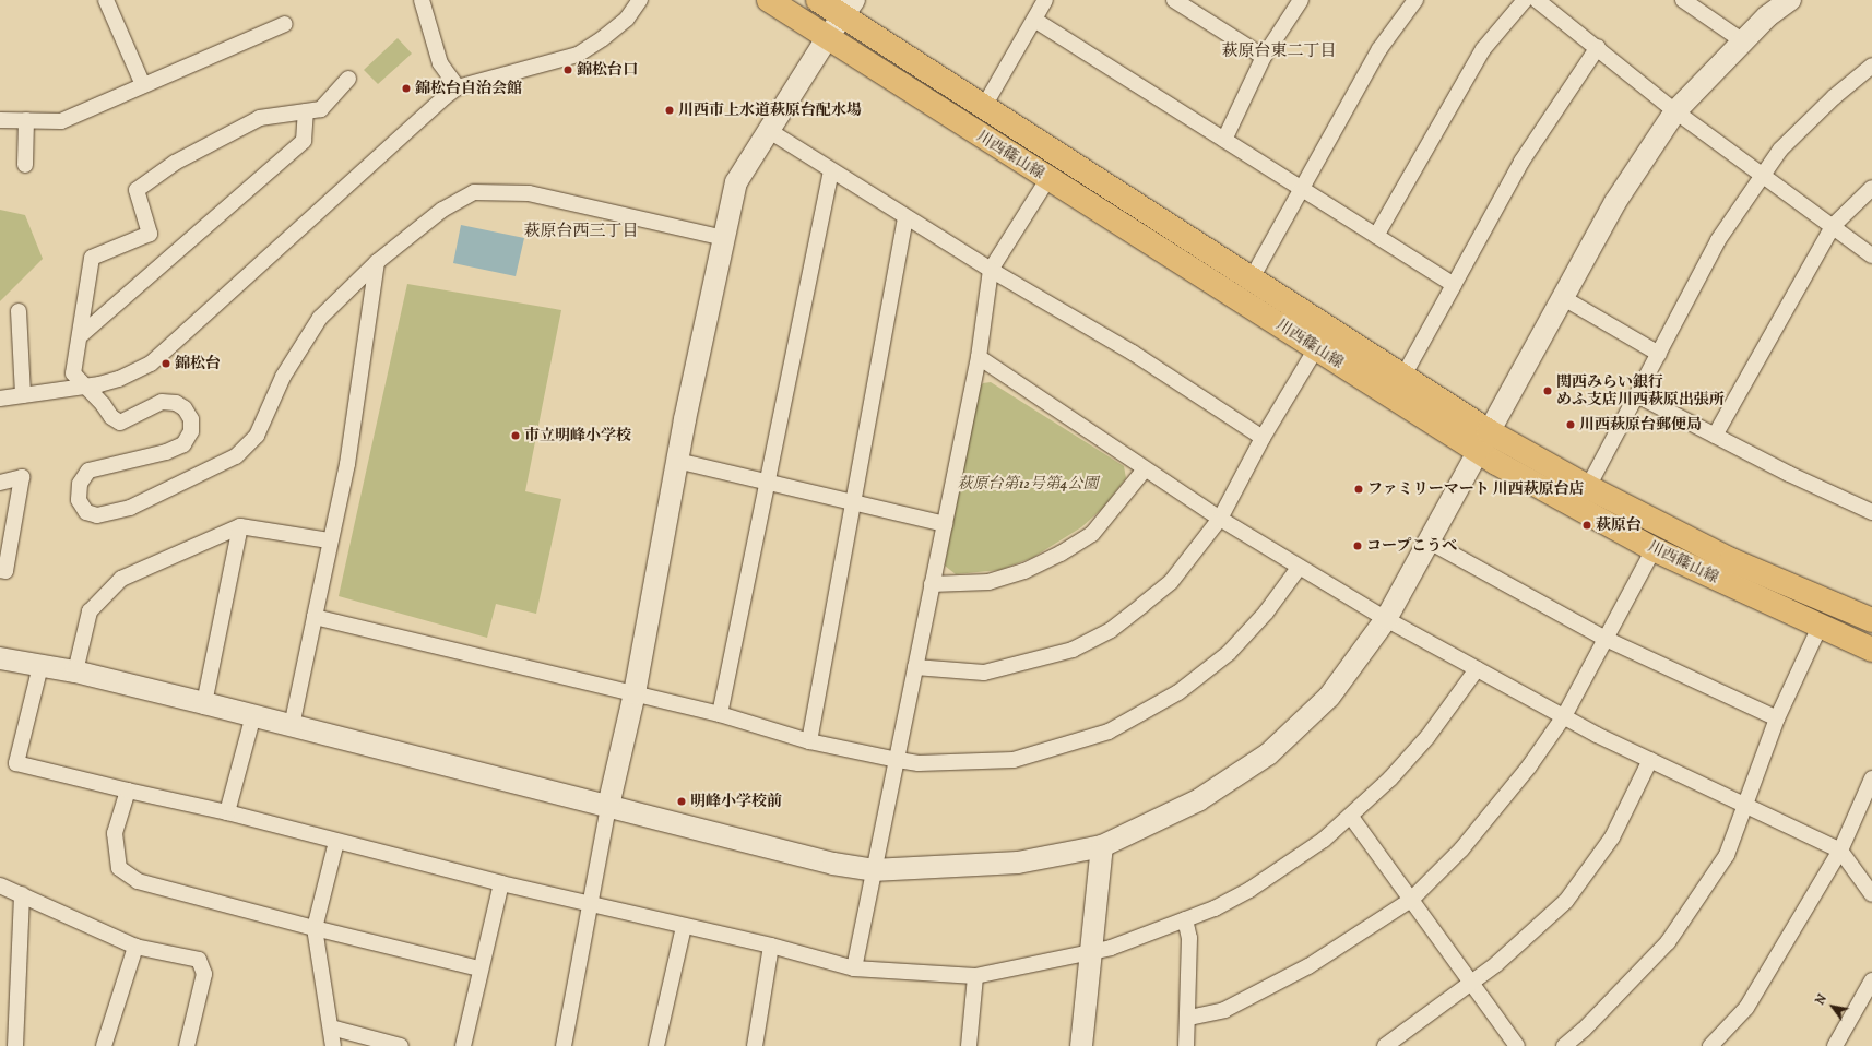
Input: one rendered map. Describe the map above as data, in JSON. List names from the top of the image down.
{
  "streets": {
    "main road": ["川西篠山線"]
  },
  "districts": ["萩原台東二丁目", "萩原台西三丁目"],
  "parks": ["萩原台第12号第4公園"],
  "places": [
    "錦松台口",
    "錦松台自治会館",
    "川西市上水道萩原台配水場",
    "錦松台",
    "関西みらい銀行 めふ支店川西萩原出張所",
    "川西萩原台郵便局",
    "市立明峰小学校",
    "ファミリーマート 川西萩原台店",
    "萩原台",
    "コープこうべ",
    "明峰小学校前"
  ],
  "north": "top left"
}
